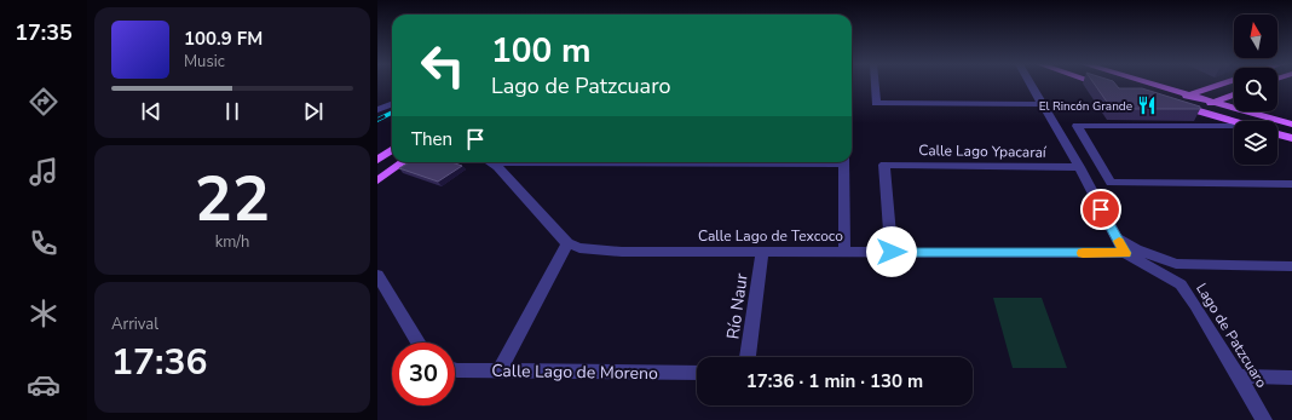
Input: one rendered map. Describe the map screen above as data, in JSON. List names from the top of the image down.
{
  "streets": {
    "street": [
      "Calle Lago Ypacaraí",
      "Calle Lago de Texcoco",
      "Río Naur",
      "Lago de Patzcuaro",
      "Calle Lago de Moreno"
    ]
  },
  "crossings": [
    ["Calle Lago Ypacaraí", "Calle Lago de Texcoco"],
    ["Calle Lago de Texcoco", "Río Naur"],
    ["Calle Lago de Texcoco", "Lago de Patzcuaro"]
  ],
  "places": {
    "restaurant": ["El Rincón Grande"]
  },
  "north": "top",
  "page": {
    "tabs": "17:35",
    "turn": ["100 m", "Lago de Patzcuaro"],
    "song": ["100.9 FM", "Music"],
    "then": "Then",
    "tile": [
      ["22", "km/h"],
      ["Arrival", "17:36"]
    ],
    "limit": "30",
    "trip": "17:36 · 1 min · 130 m"
  }
}
